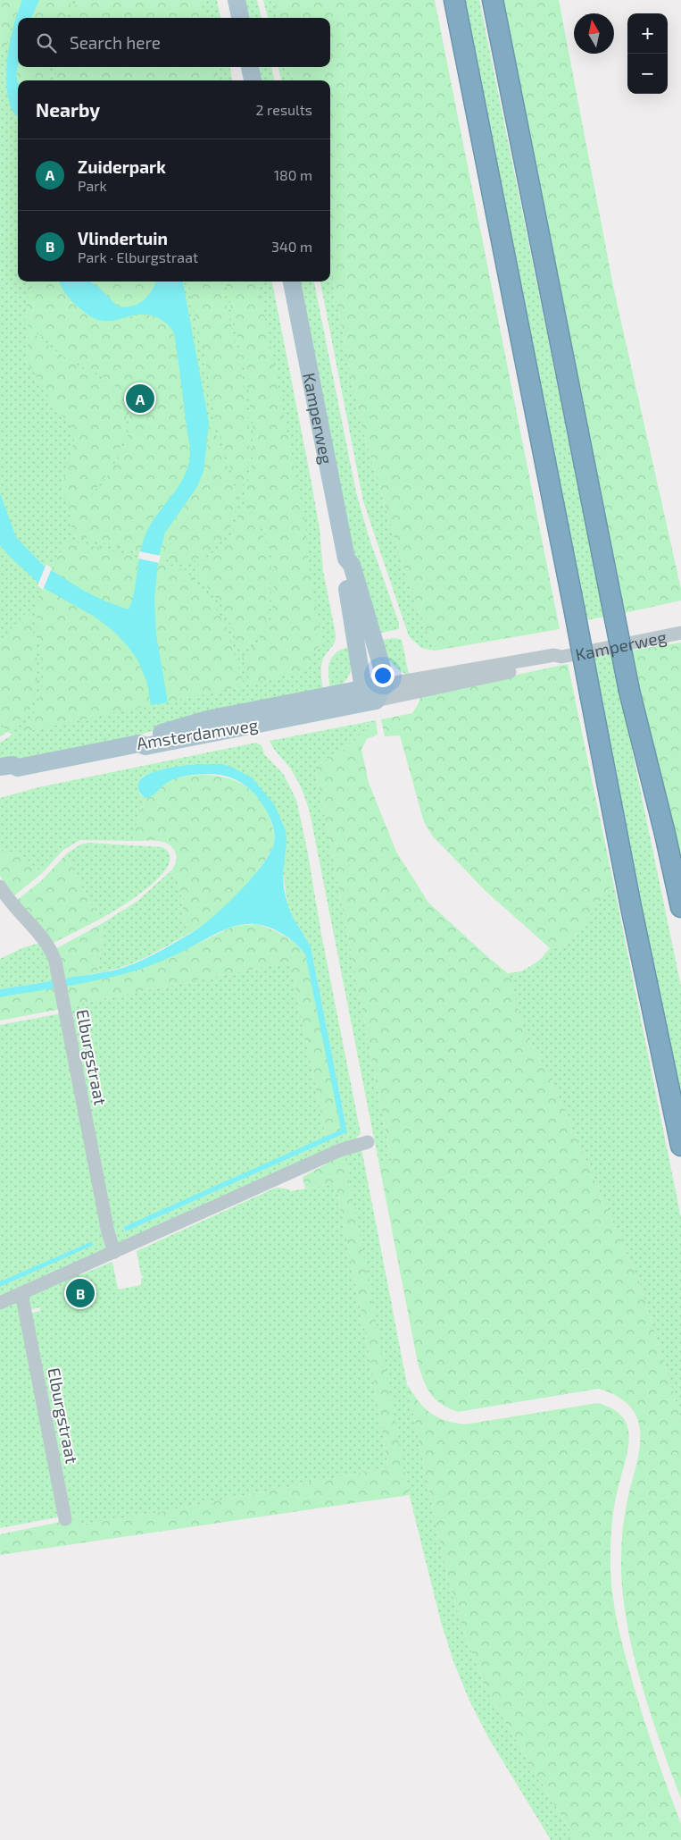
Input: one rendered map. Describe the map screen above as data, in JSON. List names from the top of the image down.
{
  "streets": {
    "main road": ["Kamperweg", "Amsterdamweg"],
    "street": ["Elburgstraat"]
  },
  "crossings": [
    ["Kamperweg", "Amsterdamweg"]
  ],
  "north": "top",
  "page": {
    "map_buttons": ["+", "−"],
    "search": "Search here",
    "heading": ["Nearby", "2 results"],
    "list": [
      {
        "mark": "A",
        "name": "Zuiderpark",
        "note": "Park",
        "value": "180 m"
      },
      {
        "mark": "B",
        "name": "Vlindertuin",
        "note": "Park · Elburgstraat",
        "value": "340 m"
      }
    ],
    "pins": ["A", "B"]
  }
}
